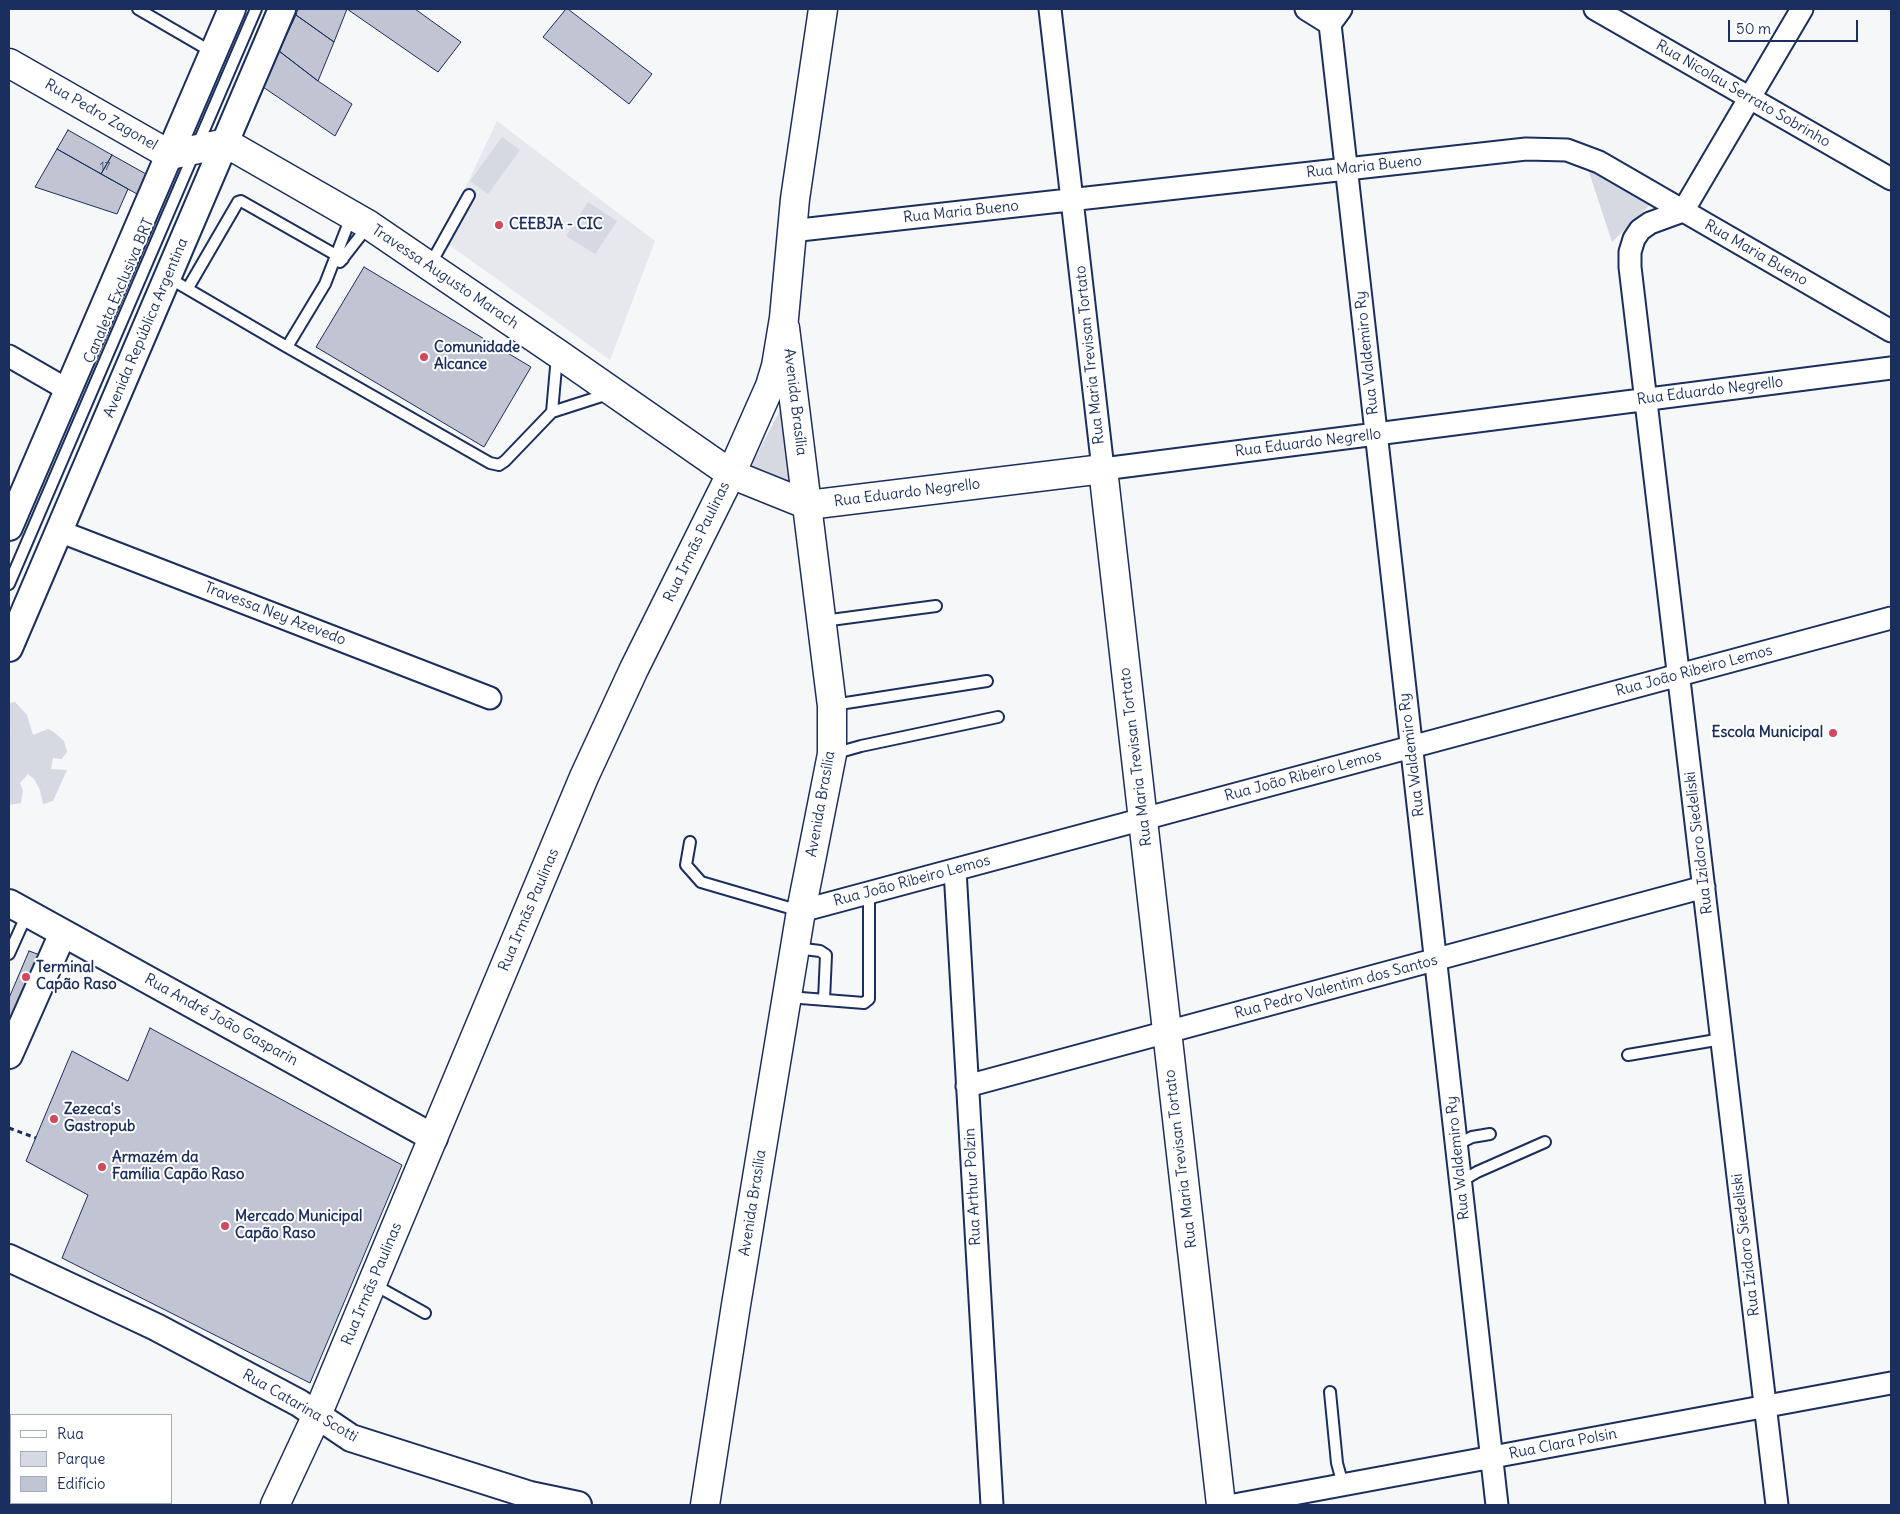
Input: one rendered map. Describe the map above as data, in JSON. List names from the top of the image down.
{
  "streets": {
    "main road": [
      "Rua Pedro Zagonel",
      "Travessa Augusto Marach",
      "Rua Maria Trevisan Tortato",
      "Rua Eduardo Negrello",
      "Avenida Brasília",
      "Rua Irmãs Paulinas"
    ],
    "street": [
      "Rua Nicolau Serrato Sobrinho",
      "Rua Maria Bueno",
      "Avenida República Argentina",
      "Rua Waldemiro Ry",
      "Travessa Ney Azevedo",
      "Rua João Ribeiro Lemos",
      "Rua Izidoro Siedeliski",
      "Rua Pedro Valentim dos Santos",
      "Rua André João Gasparin",
      "Rua Arthur Polzin",
      "Rua Catarina Scotti",
      "Rua Clara Polsin"
    ],
    "lane": ["Canaleta Exclusiva BRT"]
  },
  "crossings": [
    ["Rua Pedro Zagonel", "Canaleta Exclusiva BRT"],
    ["Rua Maria Bueno", "Rua Waldemiro Ry"],
    ["Rua Maria Bueno", "Rua Maria Trevisan Tortato"],
    ["Rua Maria Bueno", "Avenida Brasília"],
    ["Rua Maria Bueno", "Rua Izidoro Siedeliski"],
    ["Travessa Augusto Marach", "Avenida República Argentina"],
    ["Travessa Augusto Marach", "Rua Eduardo Negrello"],
    ["Travessa Augusto Marach", "Rua Irmãs Paulinas"],
    ["Avenida República Argentina", "Travessa Ney Azevedo"],
    ["Rua Waldemiro Ry", "Rua Eduardo Negrello"],
    ["Rua Waldemiro Ry", "Rua João Ribeiro Lemos"],
    ["Rua Waldemiro Ry", "Rua Pedro Valentim dos Santos"],
    ["Rua Waldemiro Ry", "Rua Clara Polsin"],
    ["Rua Maria Trevisan Tortato", "Rua Eduardo Negrello"],
    ["Rua Maria Trevisan Tortato", "Rua João Ribeiro Lemos"],
    ["Rua Maria Trevisan Tortato", "Rua Pedro Valentim dos Santos"],
    ["Rua Eduardo Negrello", "Avenida Brasília"],
    ["Rua Eduardo Negrello", "Rua Irmãs Paulinas"],
    ["Rua Eduardo Negrello", "Rua Izidoro Siedeliski"],
    ["Avenida Brasília", "Rua Irmãs Paulinas"],
    ["Avenida Brasília", "Rua João Ribeiro Lemos"],
    ["Rua Irmãs Paulinas", "Rua André João Gasparin"],
    ["Rua Irmãs Paulinas", "Rua Catarina Scotti"],
    ["Rua João Ribeiro Lemos", "Rua Izidoro Siedeliski"],
    ["Rua João Ribeiro Lemos", "Rua Arthur Polzin"],
    ["Rua Izidoro Siedeliski", "Rua Pedro Valentim dos Santos"],
    ["Rua Izidoro Siedeliski", "Rua Clara Polsin"],
    ["Rua Pedro Valentim dos Santos", "Rua Arthur Polzin"]
  ],
  "places": [
    "CEEBJA - CIC",
    "Comunidade Alcance",
    "Escola Municipal",
    "Terminal Capão Raso",
    "Zezeca's Gastropub",
    "Armazém da Família Capão Raso",
    "Mercado Municipal Capão Raso"
  ],
  "house_numbers": ["17"],
  "legend": ["Rua", "Parque", "Edifício"],
  "scale_bar": "50 m"
}
